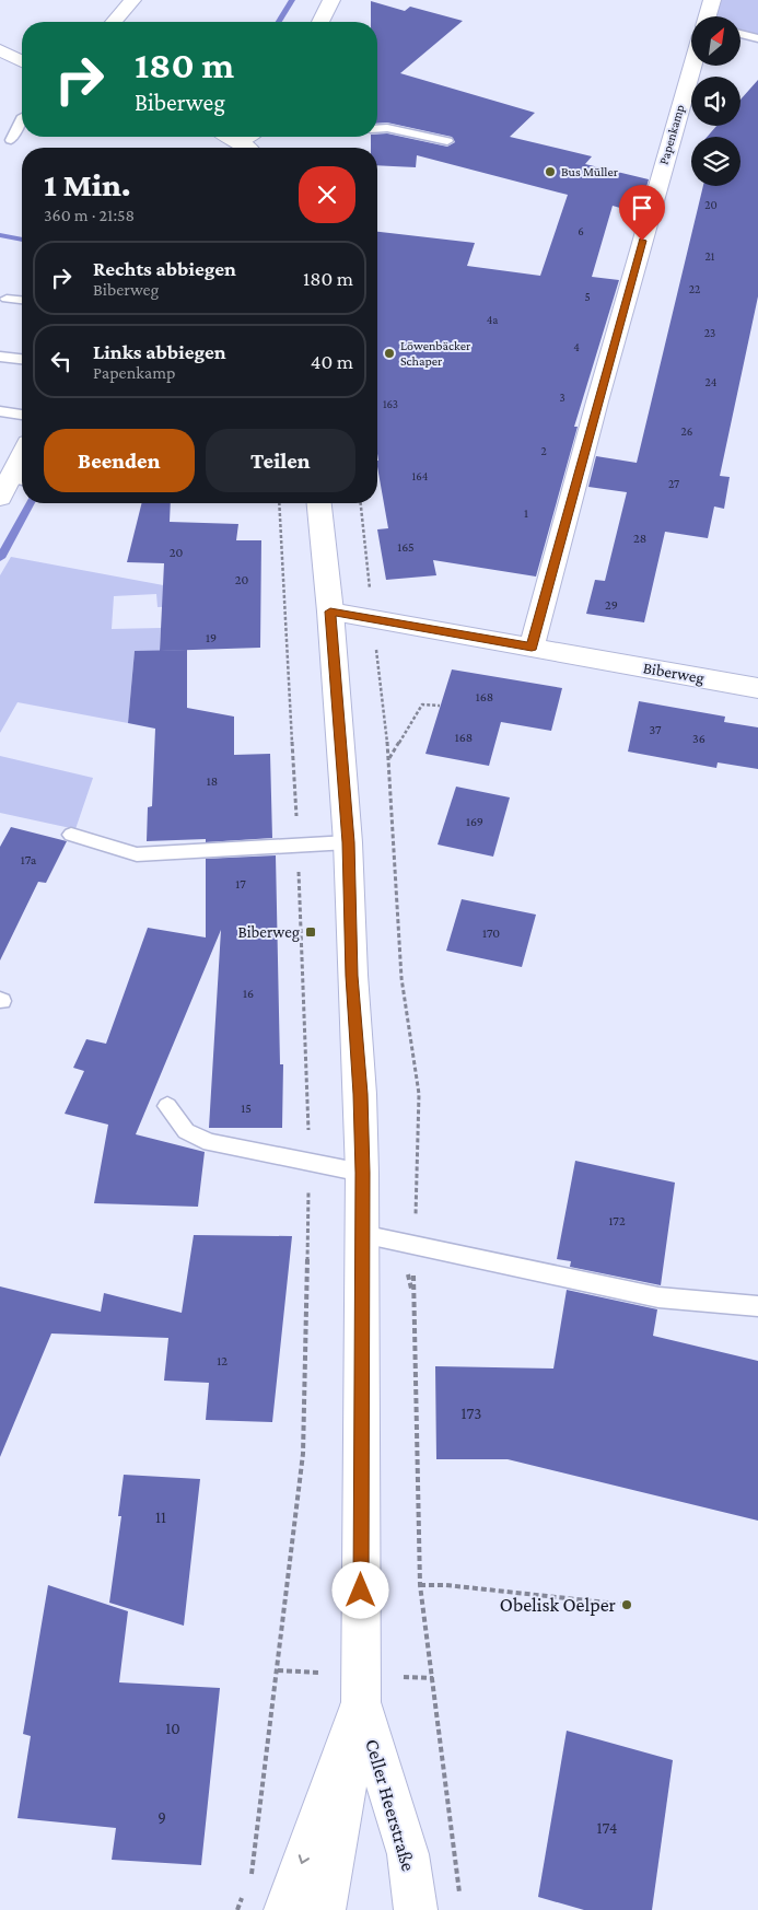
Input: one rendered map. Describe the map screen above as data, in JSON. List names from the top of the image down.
{
  "streets": {
    "main road": ["Papenkamp", "Biberweg", "Celler Heerstraße"]
  },
  "crossings": [
    ["Papenkamp", "Biberweg"],
    ["Biberweg", "Celler Heerstraße"]
  ],
  "places": {
    "other": ["Bus Müller", "Löwenbäcker Schaper", "Obelisk Oelper"],
    "transit": ["Biberweg"]
  },
  "house_numbers": [
    "20",
    "6",
    "21",
    "22",
    "5",
    "4a",
    "23",
    "4",
    "24",
    "3",
    "163",
    "26",
    "2",
    "164",
    "27",
    "1",
    "28",
    "165",
    "20",
    "20",
    "29",
    "19",
    "168",
    "37",
    "168",
    "36",
    "18",
    "169",
    "17a",
    "17",
    "170",
    "16",
    "15",
    "172",
    "12",
    "173",
    "11",
    "10",
    "9",
    "174"
  ],
  "north": "top right",
  "page": {
    "turn": ["180 m", "Biberweg"],
    "heading": ["1 Min.", "360 m · 21:58"],
    "list": [
      {
        "name": "Rechts abbiegen",
        "note": "Biberweg",
        "value": "180 m"
      },
      {
        "name": "Links abbiegen",
        "note": "Papenkamp",
        "value": "40 m"
      }
    ],
    "buttons": ["Beenden", "Teilen"]
  }
}
